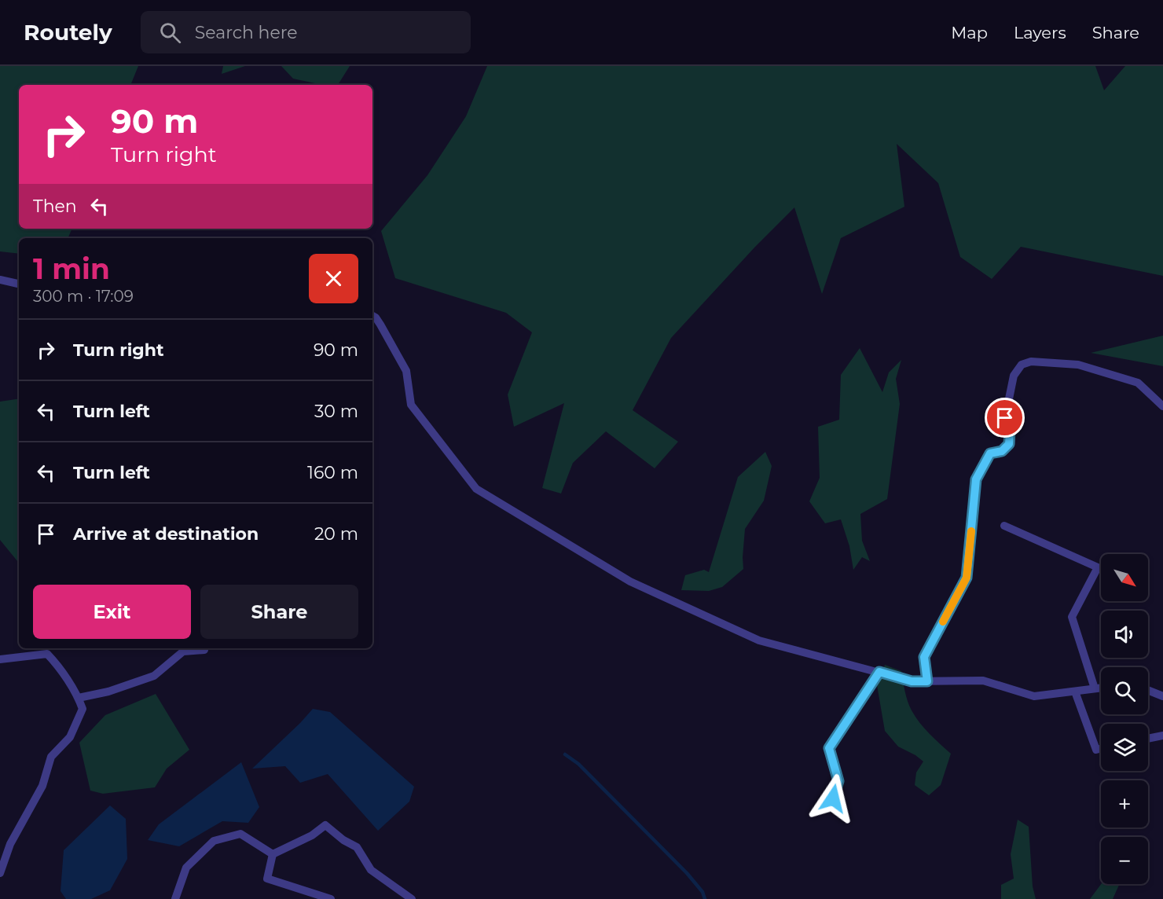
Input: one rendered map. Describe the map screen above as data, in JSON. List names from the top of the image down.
{
  "north": "bottom right",
  "page": {
    "header": "Routely",
    "search": "Search here",
    "nav": ["Map", "Layers", "Share"],
    "turn": ["90 m", "Turn right"],
    "then": "Then",
    "heading": ["1 min", "300 m · 17:09"],
    "list": [
      {
        "name": "Turn right",
        "value": "90 m"
      },
      {
        "name": "Turn left",
        "value": "30 m"
      },
      {
        "name": "Turn left",
        "value": "160 m"
      },
      {
        "name": "Arrive at destination",
        "value": "20 m"
      }
    ],
    "map_buttons": ["+", "−"],
    "buttons": ["Exit", "Share"]
  }
}
